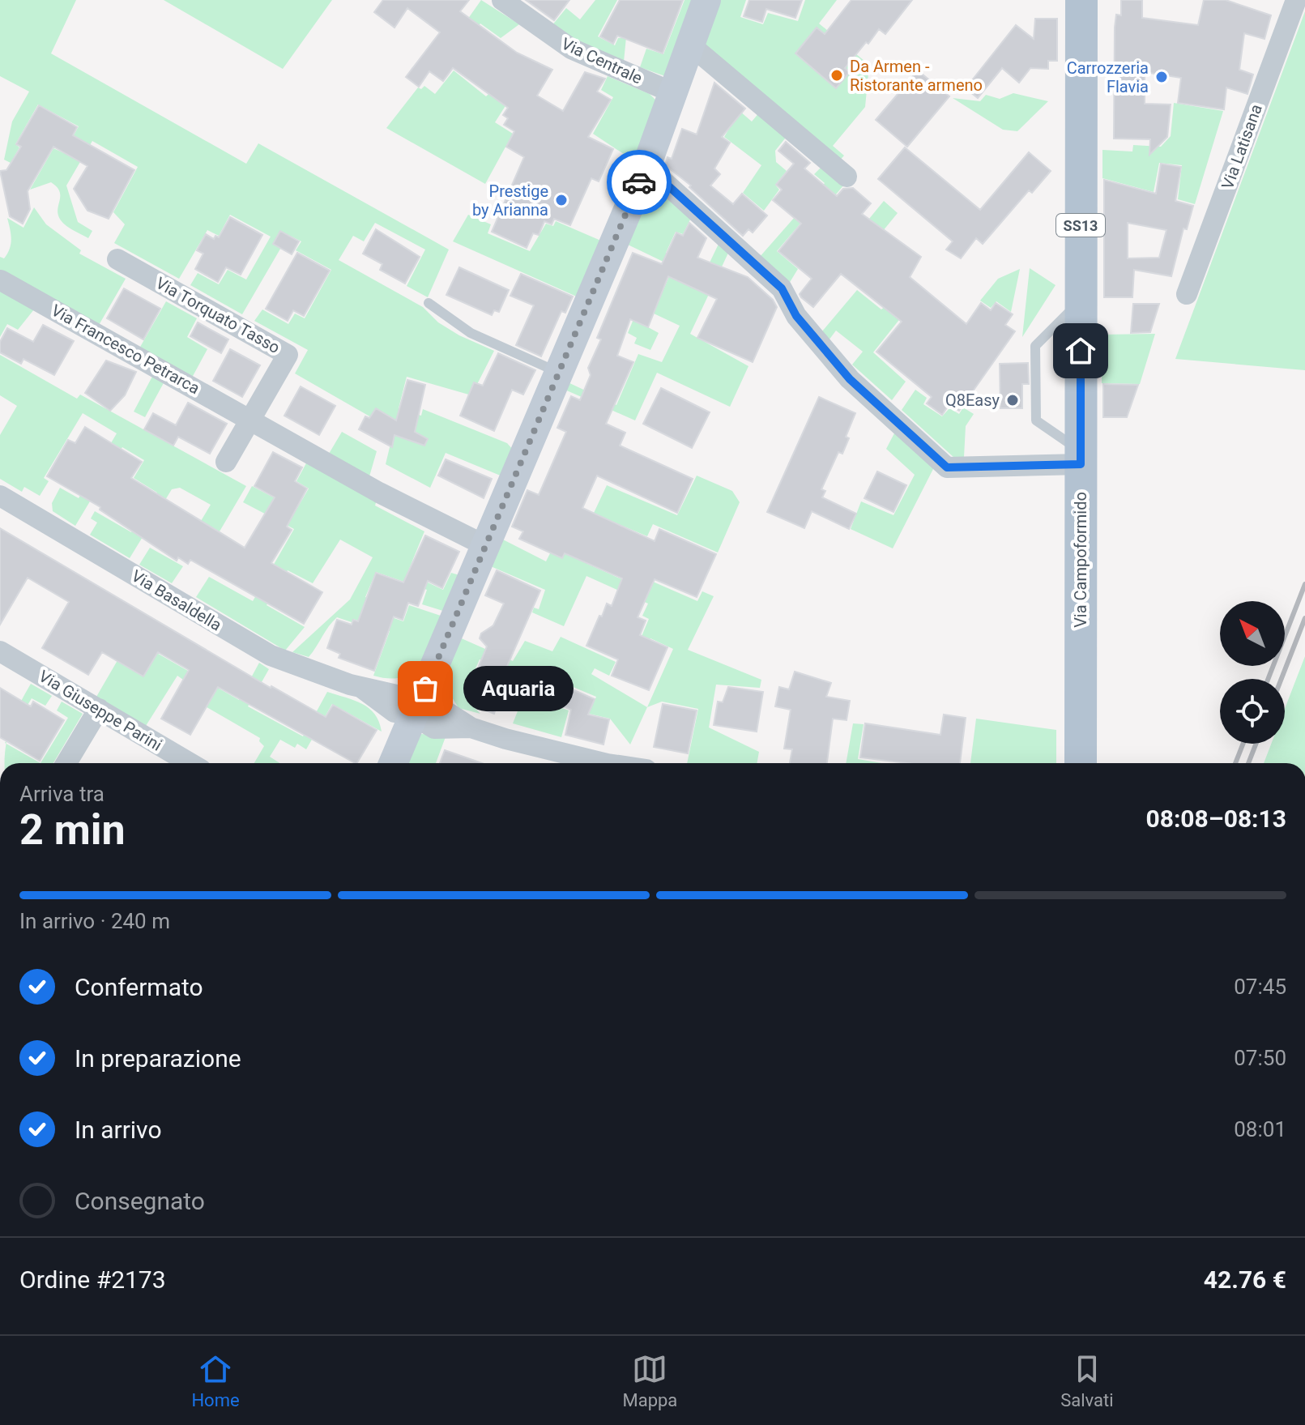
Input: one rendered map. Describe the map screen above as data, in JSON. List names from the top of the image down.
{
  "streets": {
    "main road": ["SS13", "Via Campoformido"],
    "street": [
      "Via Centrale",
      "Via Latisana",
      "Via Torquato Tasso",
      "Via Francesco Petrarca",
      "Via Basaldella",
      "Via Giuseppe Parini"
    ]
  },
  "crossings": [
    ["Via Torquato Tasso", "Via Francesco Petrarca"]
  ],
  "places": [
    "Da Armen - Ristorante armeno",
    "Carrozzeria Flavia",
    "Prestige by Arianna",
    "Q8Easy",
    "Aquaria"
  ],
  "north": "top left",
  "page": {
    "bubble": "Aquaria",
    "heading": ["2 min", "Arriva tra", "08:08–08:13"],
    "panel": ["Ordine #2173", "42.76 €"],
    "bar": "In arrivo · 240 m",
    "list": [
      ["Confermato", "07:45"],
      ["In preparazione", "07:50"],
      ["In arrivo", "08:01"],
      "Consegnato"
    ],
    "tabs": ["Home", "Mappa", "Salvati"]
  }
}
